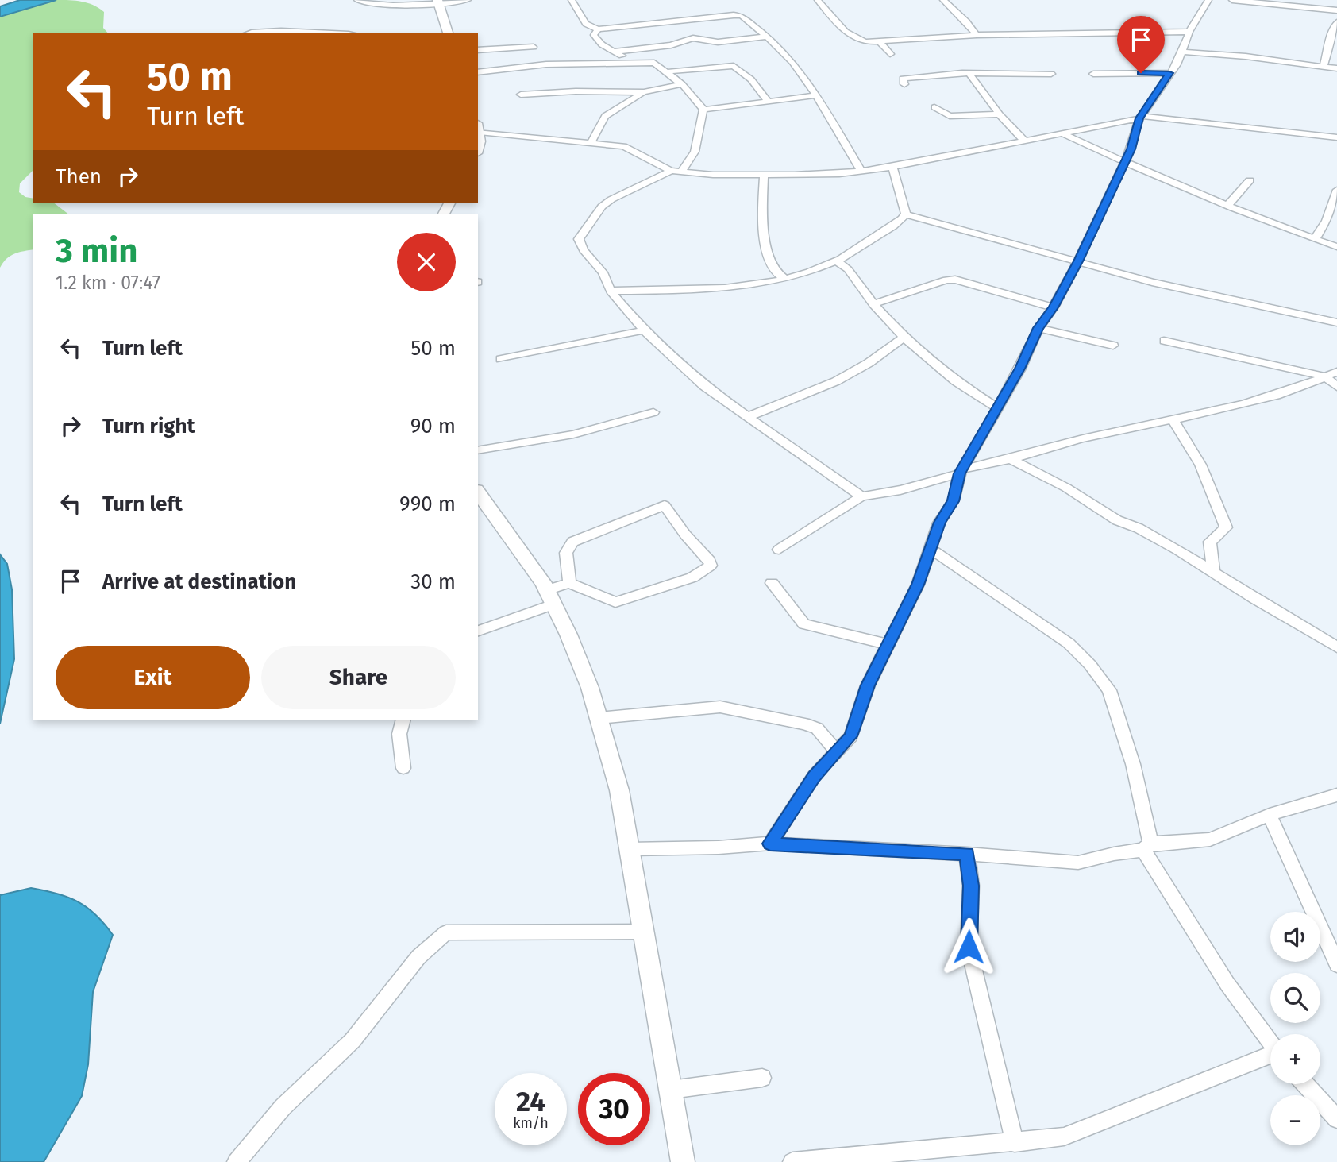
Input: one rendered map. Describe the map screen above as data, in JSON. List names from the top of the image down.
{
  "page": {
    "turn": ["50 m", "Turn left"],
    "then": "Then",
    "heading": ["3 min", "1.2 km · 07:47"],
    "list": [
      {
        "name": "Turn left",
        "value": "50 m"
      },
      {
        "name": "Turn right",
        "value": "90 m"
      },
      {
        "name": "Turn left",
        "value": "990 m"
      },
      {
        "name": "Arrive at destination",
        "value": "30 m"
      }
    ],
    "buttons": ["Exit", "Share"],
    "map_buttons": ["+", "−"],
    "speed": "24 km/h",
    "limit": "30"
  }
}
